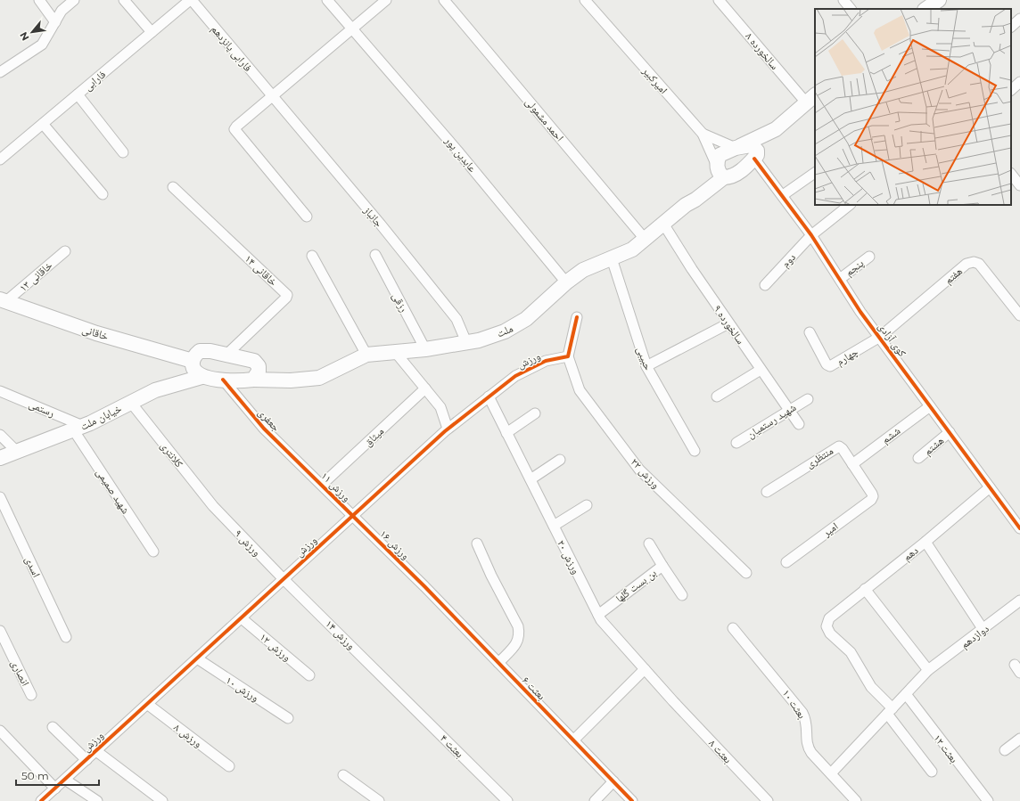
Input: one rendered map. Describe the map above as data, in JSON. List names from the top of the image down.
{
  "streets": {
    "main road": ["ملت", "خاقانی", "خیابان ملت"],
    "street": [
      "فارابی پانزدهم",
      "سالخورده ۸",
      "فارابی",
      "امیرکبیر",
      "احمد مشمولی",
      "عابدین پور",
      "جانباز",
      "دوم",
      "پنجم",
      "خاقانی ۱۴",
      "هفتم",
      "خاقانی ۱۳",
      "رزقی",
      "سالخورده ۹",
      "کوی آزادی",
      "چهارم",
      "حبیبی",
      "ورزش",
      "رستمی",
      "جعفری",
      "شهید رستمیان",
      "ششم",
      "میثاق",
      "هشتم",
      "کلانتری",
      "منتظری",
      "ورزش ۲۲",
      "ورزش ۱۱",
      "شهید صمیمی",
      "امیر",
      "ورزش ۹",
      "ورزش ۱۶",
      "دهم",
      "ورزش ۲۰",
      "اسدی",
      "بن بست گلها",
      "ورزش ۱۴",
      "دوازدهم",
      "ورزش ۱۲",
      "انصاری",
      "بعثت ۶",
      "ورزش ۱۰",
      "بعثت ۱۰",
      "ورزش ۸",
      "بعثت ۴",
      "بعثت ۱۲",
      "بعثت ٨"
    ]
  },
  "crossings": [
    ["فارابی پانزدهم", "فارابی"],
    ["فارابی پانزدهم", "جانباز"],
    ["امیرکبیر", "ملت"],
    ["احمد مشمولی", "ملت"],
    ["عابدین پور", "ملت"],
    ["جانباز", "ملت"],
    ["دوم", "کوی آزادی"],
    ["پنجم", "کوی آزادی"],
    ["هفتم", "کوی آزادی"],
    ["هفتم", "چهارم"],
    ["خاقانی ۱۳", "خاقانی"],
    ["رزقی", "ملت"],
    ["سالخورده ۹", "ملت"],
    ["سالخورده ۹", "شهید رستمیان"],
    ["ملت", "حبیبی"],
    ["ملت", "خیابان ملت"],
    ["ملت", "جعفری"],
    ["کوی آزادی", "چهارم"],
    ["کوی آزادی", "ششم"],
    ["کوی آزادی", "هشتم"],
    ["کوی آزادی", "دهم"],
    ["ورزش", "ورزش ۲۲"],
    ["ورزش", "ورزش ۱۱"],
    ["ورزش", "ورزش ۹"],
    ["ورزش", "ورزش ۱۶"],
    ["ورزش", "ورزش ۲۰"],
    ["ورزش", "ورزش ۱۴"],
    ["ورزش", "ورزش ۱۲"],
    ["ورزش", "ورزش ۱۰"],
    ["ورزش", "ورزش ۸"],
    ["رستمی", "خیابان ملت"],
    ["رستمی", "شهید صمیمی"],
    ["خیابان ملت", "کلانتری"],
    ["خیابان ملت", "شهید صمیمی"],
    ["جعفری", "ورزش ۱۱"],
    ["ششم", "منتظری"],
    ["میثاق", "ورزش ۱۱"],
    ["کلانتری", "ورزش ۹"],
    ["منتظری", "امیر"],
    ["ورزش ۱۱", "ورزش ۱۶"],
    ["ورزش ۹", "ورزش ۱۴"],
    ["ورزش ۱۶", "بعثت ۶"],
    ["دهم", "دوازدهم"],
    ["ورزش ۲۰", "بن بست گلها"],
    ["ورزش ۲۰", "بعثت ٨"],
    ["ورزش ۱۴", "بعثت ۴"],
    ["دوازدهم", "بعثت ۱۰"],
    ["دوازدهم", "بعثت ۱۲"]
  ],
  "scale_bar": "50 m",
  "north": "bottom left"
}
